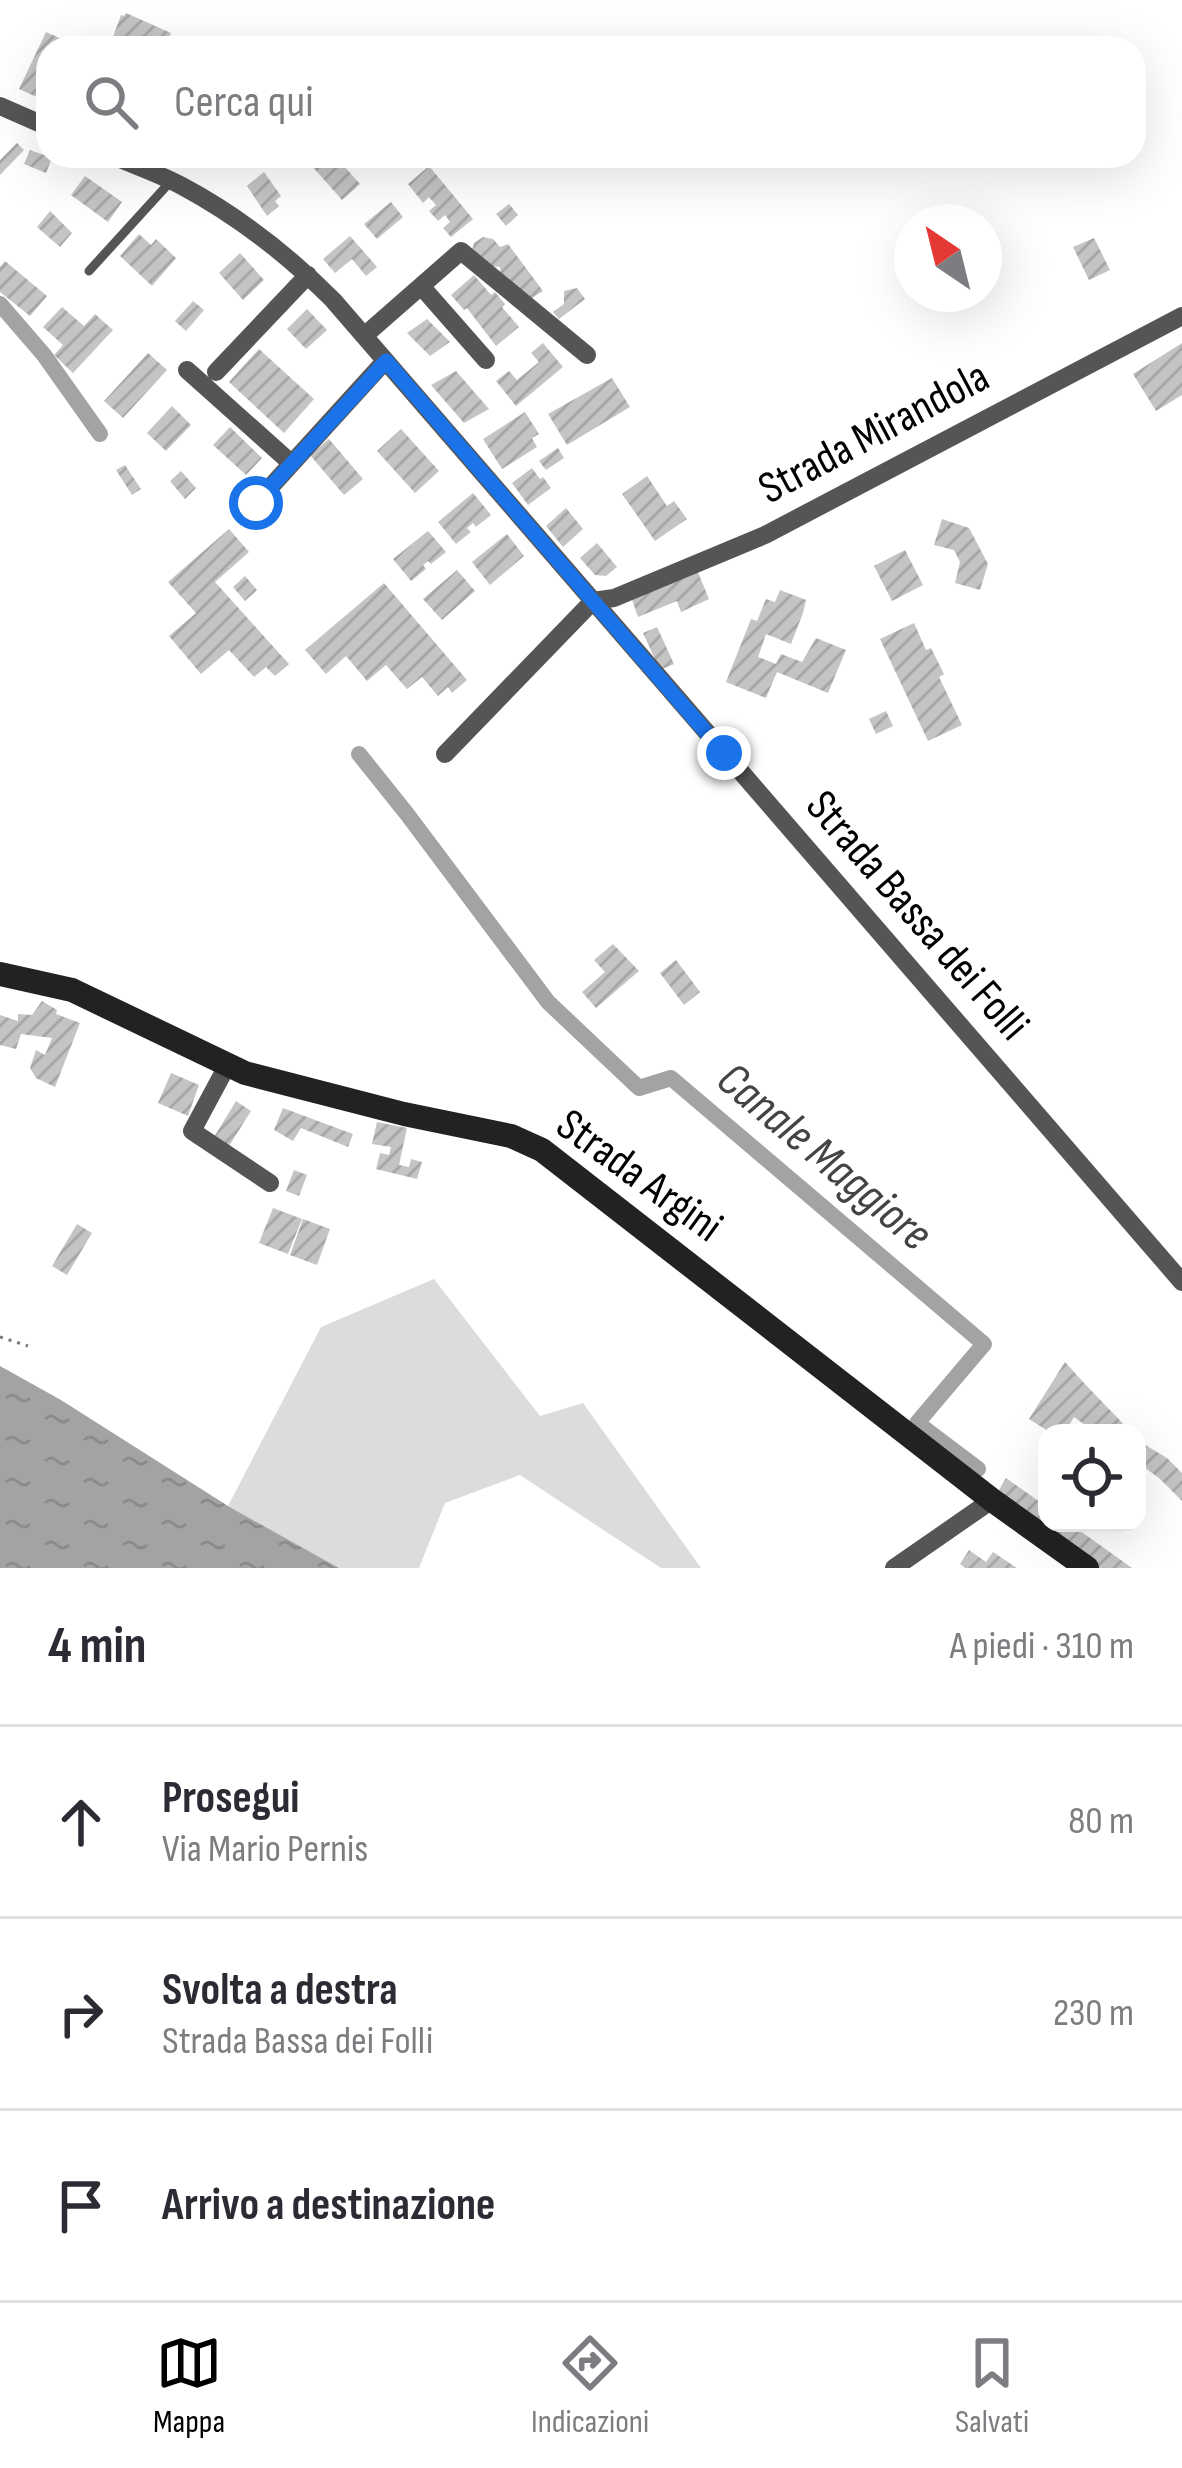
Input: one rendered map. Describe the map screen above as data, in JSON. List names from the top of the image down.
{
  "streets": {
    "main road": ["Strada Argini"],
    "street": ["Strada Mirandola", "Strada Bassa dei Folli"]
  },
  "crossings": [
    ["Strada Mirandola", "Strada Bassa dei Folli"]
  ],
  "water": ["Canale Maggiore"],
  "north": "top left",
  "page": {
    "search": "Cerca qui",
    "heading": ["4 min", "A piedi · 310 m"],
    "list": [
      ["Prosegui", "Via Mario Pernis", "80 m"],
      ["Svolta a destra", "Strada Bassa dei Folli", "230 m"],
      "Arrivo a destinazione"
    ],
    "nav": ["Mappa", "Indicazioni", "Salvati"]
  }
}
